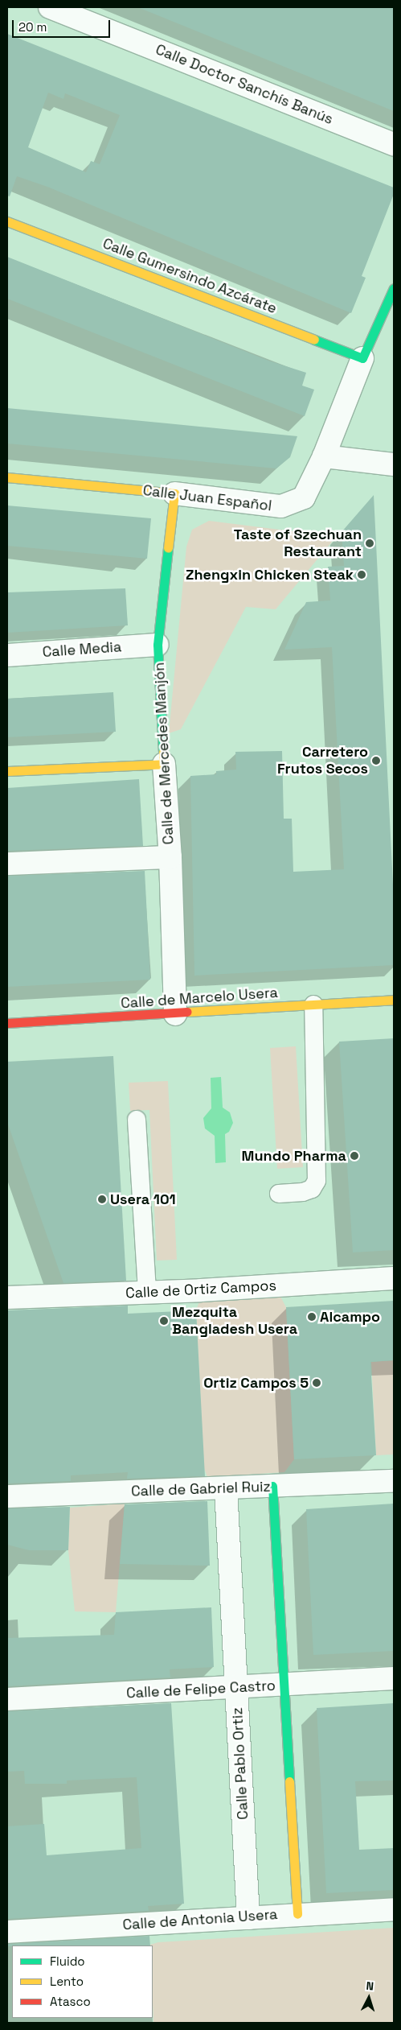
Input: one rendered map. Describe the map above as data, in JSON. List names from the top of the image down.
{
  "streets": {
    "street": [
      "Calle Doctor Sanchís Banús",
      "Calle Gumersindo Azcárate",
      "Calle Juan Español",
      "Calle Media",
      "Calle de Mercedes Manjón",
      "Calle de Marcelo Usera",
      "Calle de Ortiz Campos",
      "Calle de Gabriel Ruiz",
      "Calle de Felipe Castro",
      "Calle Pablo Ortiz",
      "Calle de Antonia Usera"
    ]
  },
  "crossings": [
    ["Calle Gumersindo Azcárate", "Calle Juan Español"],
    ["Calle Juan Español", "Calle de Mercedes Manjón"],
    ["Calle Media", "Calle de Mercedes Manjón"],
    ["Calle de Mercedes Manjón", "Calle de Marcelo Usera"],
    ["Calle de Gabriel Ruiz", "Calle Pablo Ortiz"],
    ["Calle de Felipe Castro", "Calle Pablo Ortiz"],
    ["Calle Pablo Ortiz", "Calle de Antonia Usera"]
  ],
  "places": [
    "Taste of Szechuan Restaurant",
    "Zhengxin Chicken Steak",
    "Carretero Frutos Secos",
    "Mundo Pharma",
    "Usera 101",
    "Alcampo",
    "Mezquita Bangladesh Usera",
    "Ortiz Campos 5"
  ],
  "legend": ["Fluido", "Lento", "Atasco"],
  "scale_bar": "20 m",
  "north": "top"
}
